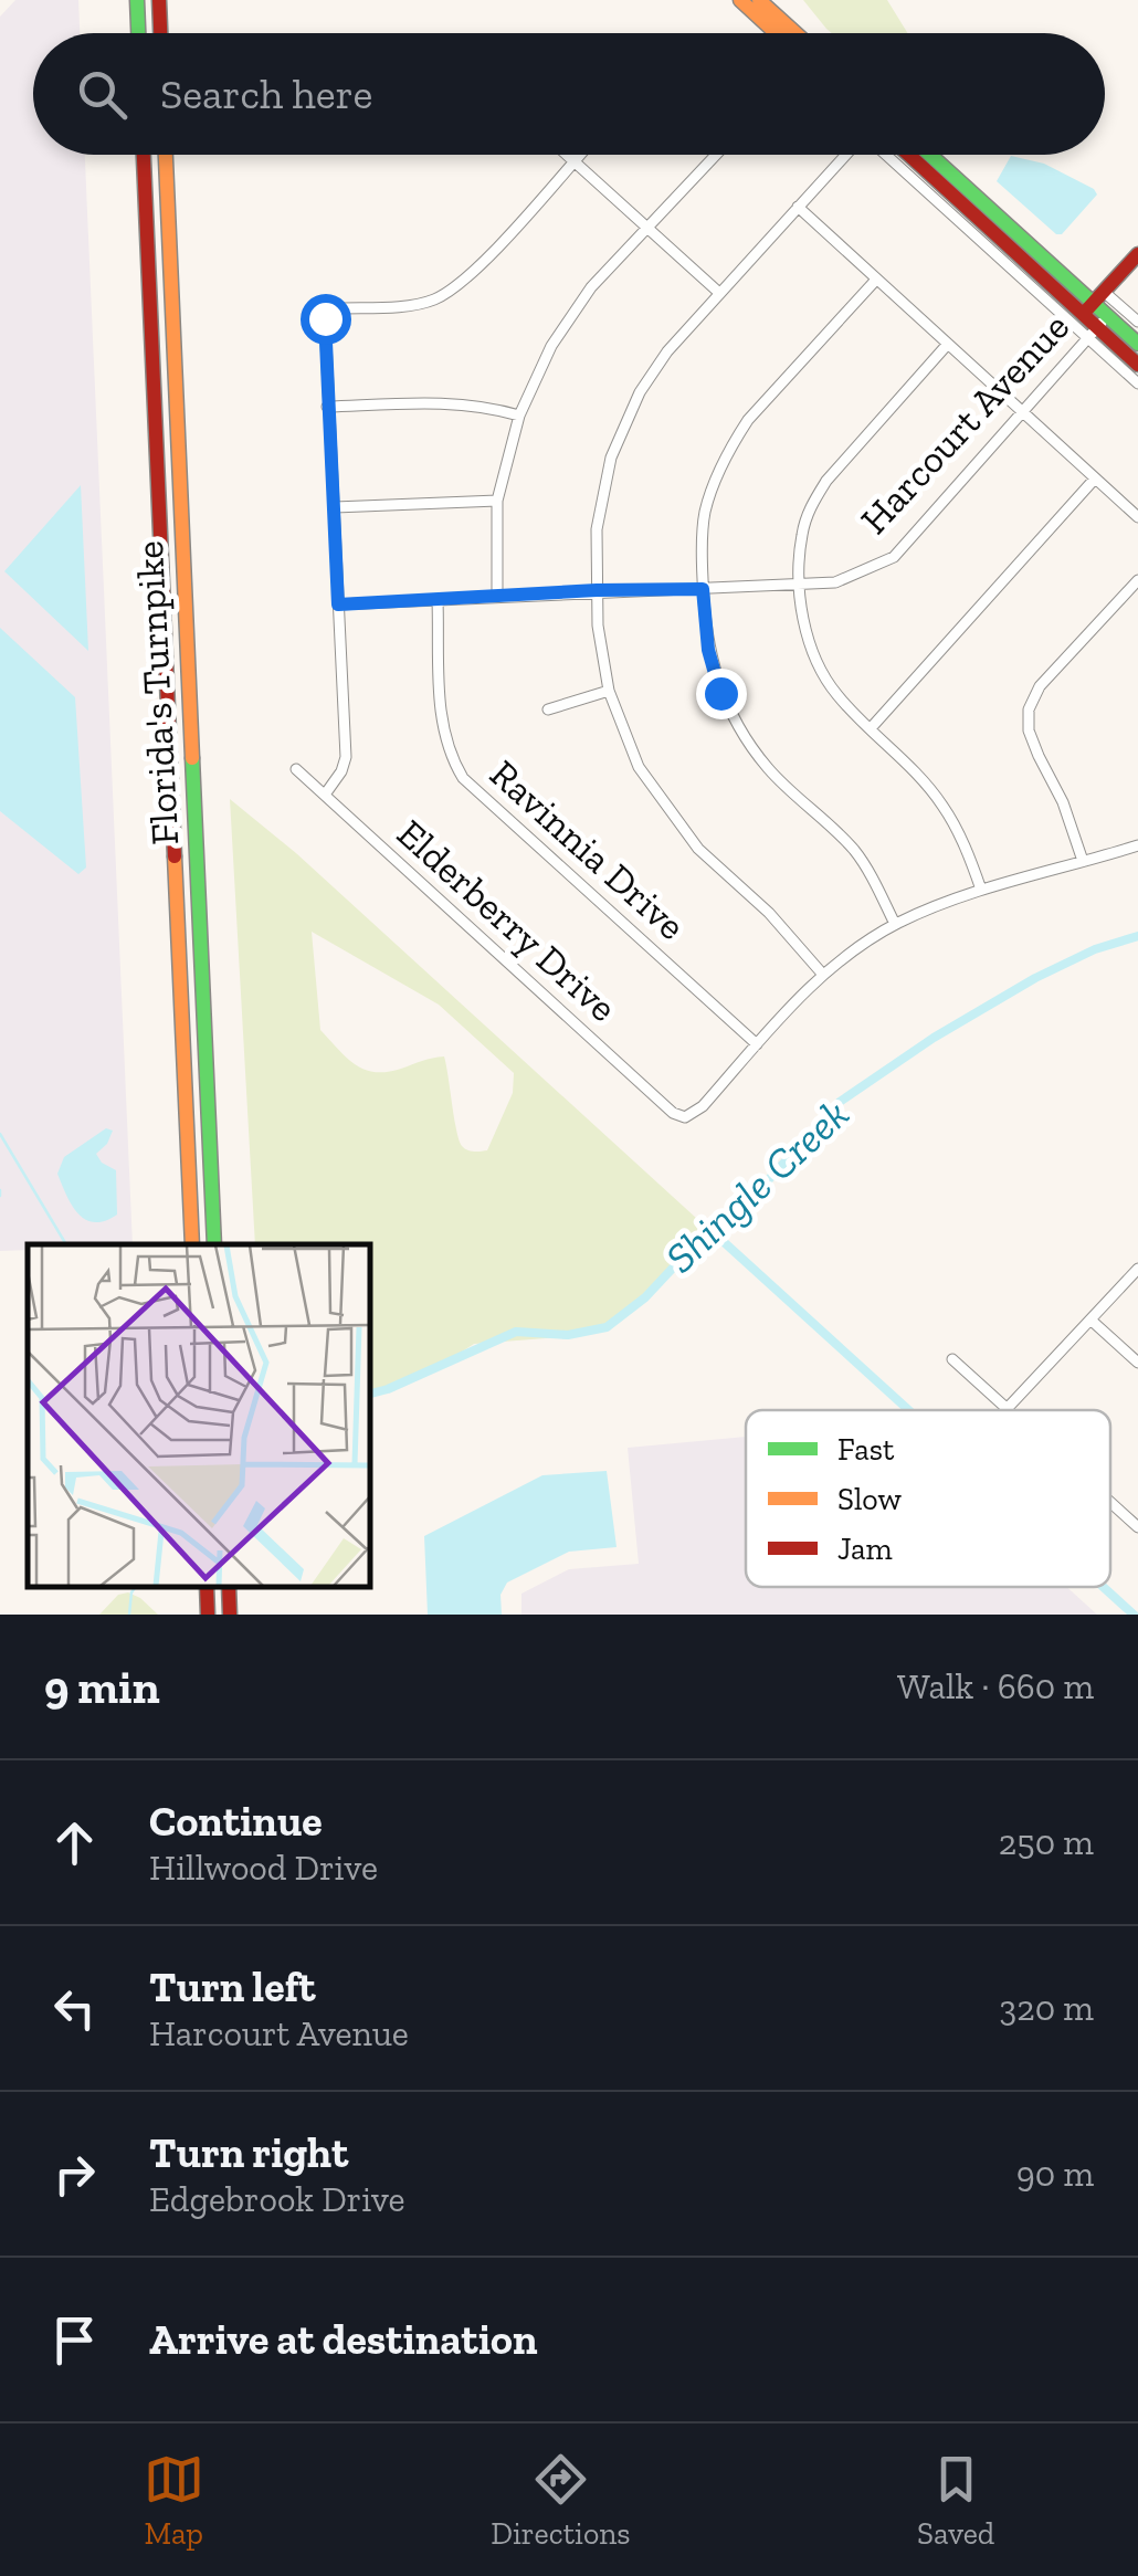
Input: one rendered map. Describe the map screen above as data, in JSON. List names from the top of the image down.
{
  "streets": {
    "main road": ["Harcourt Avenue", "Florida's Turnpike"],
    "street": ["Ravinnia Drive", "Elderberry Drive"]
  },
  "crossings": [
    ["Harcourt Avenue", "Ravinnia Drive"],
    ["Ravinnia Drive", "Elderberry Drive"]
  ],
  "water": ["Shingle Creek"],
  "legend": ["Fast", "Slow", "Jam"],
  "page": {
    "search": "Search here",
    "heading": ["9 min", "Walk · 660 m"],
    "list": [
      ["Continue", "Hillwood Drive", "250 m"],
      ["Turn left", "Harcourt Avenue", "320 m"],
      ["Turn right", "Edgebrook Drive", "90 m"],
      "Arrive at destination"
    ],
    "nav": ["Map", "Directions", "Saved"]
  }
}
